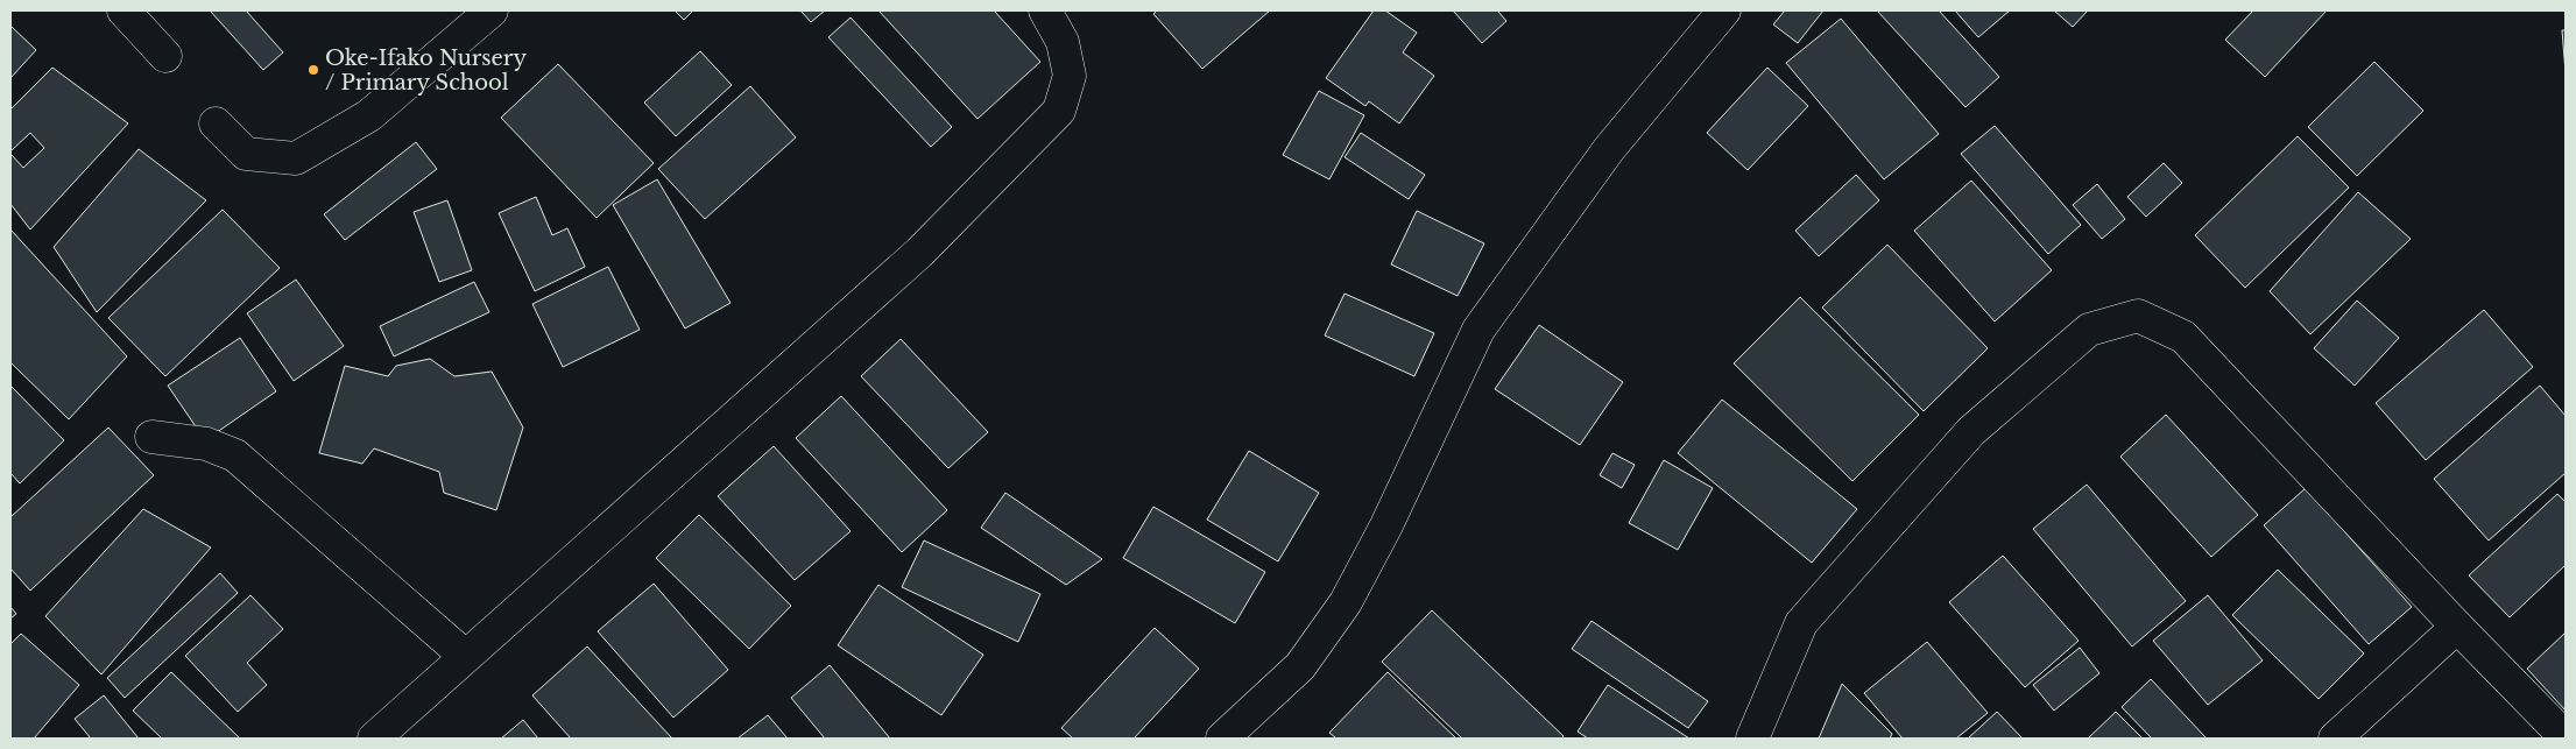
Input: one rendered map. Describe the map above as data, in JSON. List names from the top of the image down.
{
  "places": ["Oke-Ifako Nursery / Primary School"]
}
